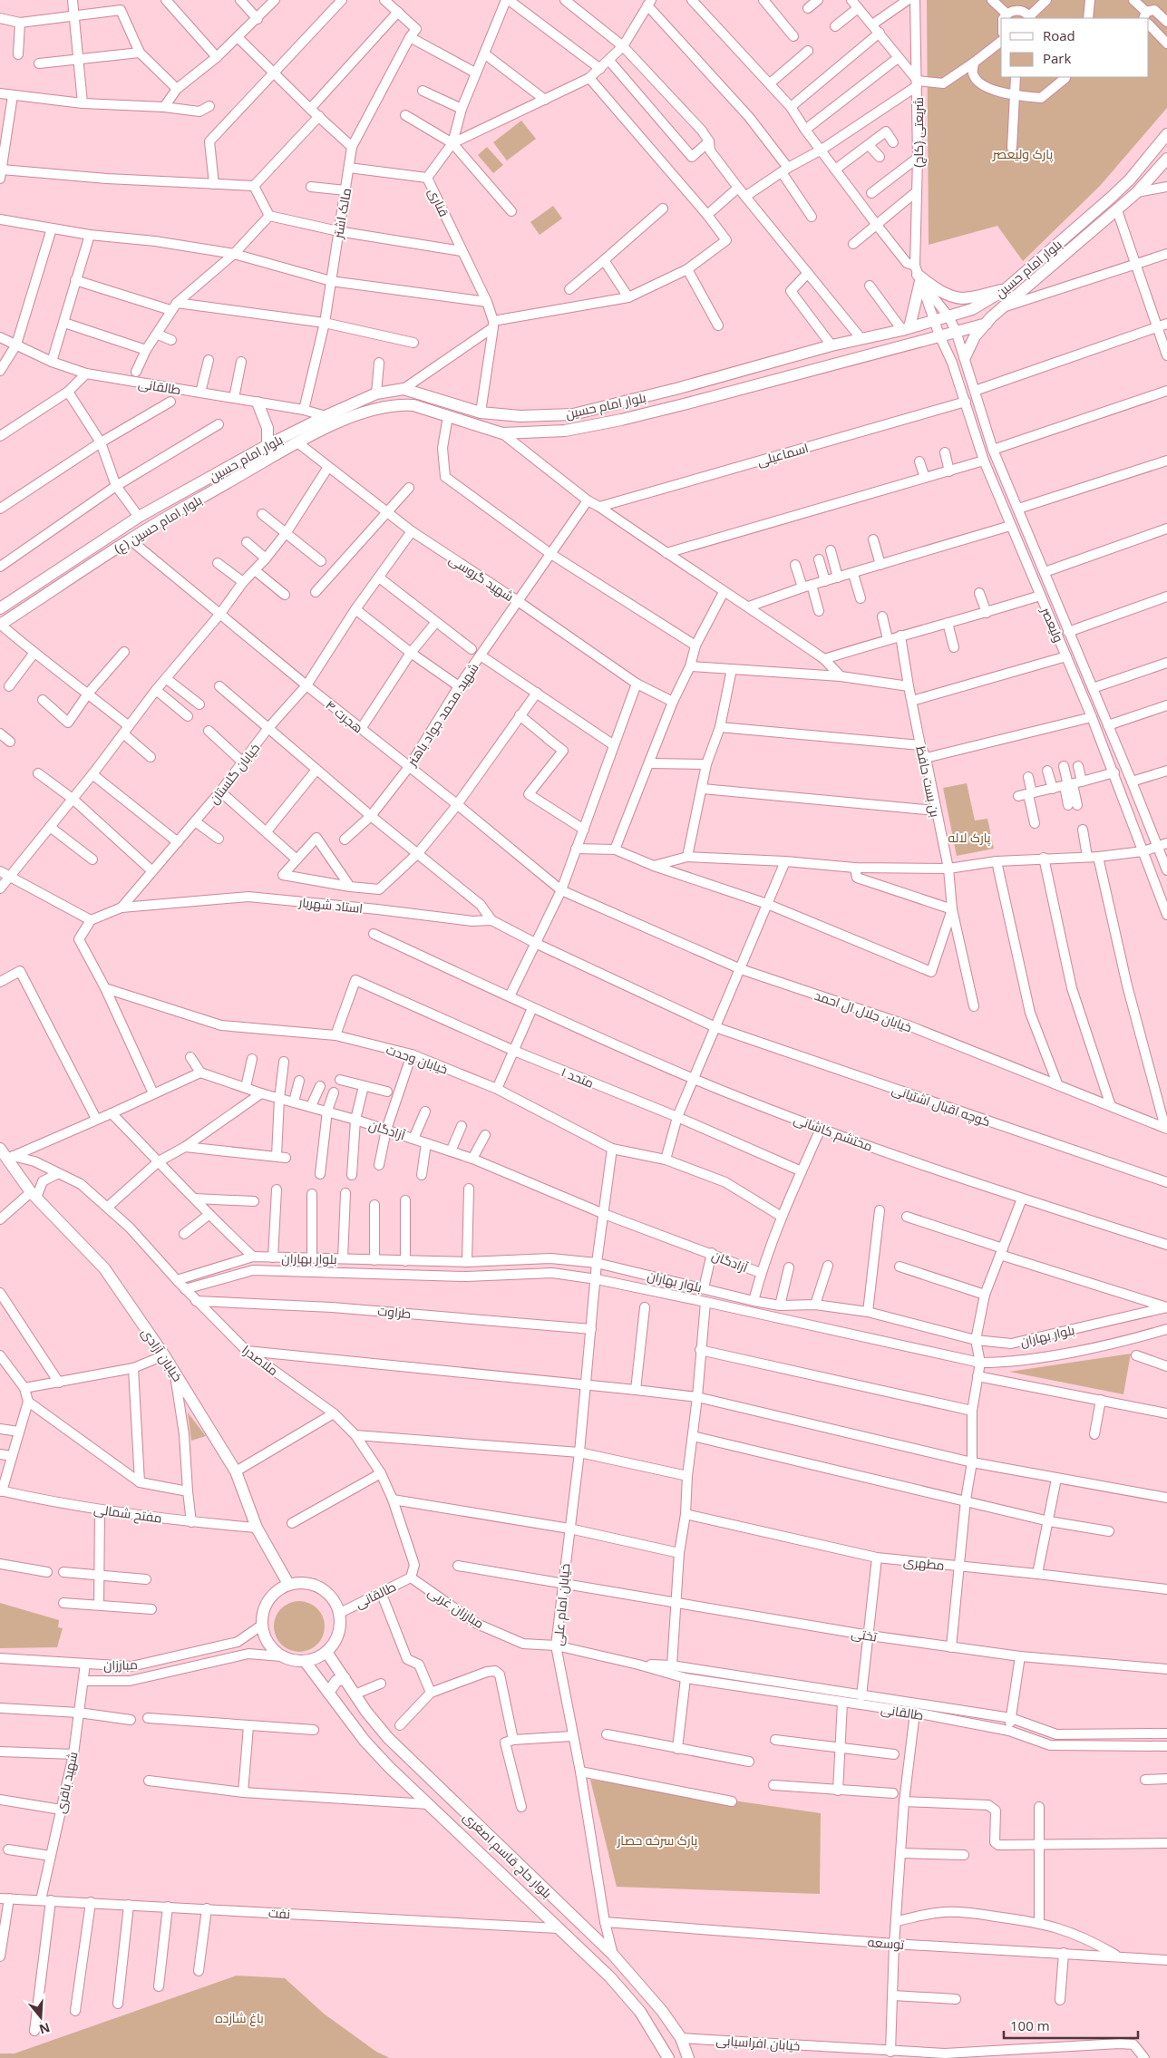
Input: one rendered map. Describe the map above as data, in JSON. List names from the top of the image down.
{
  "streets": {
    "main road": [
      "بلوار امام حسین",
      "بلوار امام حسین (ع)",
      "خیابان آزادی",
      "بلوار حاج قاسم اصغری"
    ],
    "street": [
      "شریعتی (کاج)",
      "قناری",
      "مالک اشتر",
      "طالقانی",
      "اسماعیلی",
      "شهید گروسی",
      "ولیعصر",
      "شهید محمد جواد باهنر",
      "هجرت ۴",
      "خیابان گلستان",
      "بن بست حافظ",
      "استاد شهریار",
      "خیابان جلال ال احمد",
      "خیابان وحدت",
      "متحد ۱",
      "کوچه اقبال اشتیانی",
      "آزادگان",
      "محتشم کاشانی",
      "بلوار بهاران",
      "طراوت",
      "ملاصدرا",
      "مفتح شمالی",
      "مطهری",
      "خیابان امام علی",
      "مبارزان غربی",
      "تختی",
      "مبارزان",
      "شهید باقری",
      "نفت",
      "توسعه",
      "خیابان افراسیابی"
    ]
  },
  "crossings": [
    ["شریعتی (کاج)", "ولیعصر"],
    ["قناری", "بلوار امام حسین"],
    ["مالک اشتر", "طالقانی"],
    ["بلوار امام حسین", "طالقانی"],
    ["بلوار امام حسین", "بلوار امام حسین (ع)"],
    ["بلوار امام حسین", "ولیعصر"],
    ["طالقانی", "خیابان آزادی"],
    ["طالقانی", "ملاصدرا"],
    ["طالقانی", "خیابان امام علی"],
    ["طالقانی", "مبارزان غربی"],
    ["طالقانی", "مبارزان"],
    ["طالقانی", "بلوار حاج قاسم اصغری"],
    ["اسماعیلی", "ولیعصر"],
    ["بلوار امام حسین (ع)", "شهید گروسی"],
    ["بلوار امام حسین (ع)", "هجرت ۴"],
    ["شهید گروسی", "شهید محمد جواد باهنر"],
    ["شهید گروسی", "خیابان گلستان"],
    ["شهید محمد جواد باهنر", "هجرت ۴"],
    ["هجرت ۴", "خیابان گلستان"],
    ["هجرت ۴", "خیابان جلال ال احمد"],
    ["خیابان گلستان", "استاد شهریار"],
    ["استاد شهریار", "کوچه اقبال اشتیانی"],
    ["خیابان وحدت", "متحد ۱"],
    ["خیابان وحدت", "خیابان امام علی"],
    ["آزادگان", "خیابان امام علی"],
    ["بلوار بهاران", "ملاصدرا"],
    ["بلوار بهاران", "خیابان امام علی"],
    ["طراوت", "ملاصدرا"],
    ["طراوت", "خیابان امام علی"],
    ["خیابان آزادی", "ملاصدرا"],
    ["خیابان آزادی", "مفتح شمالی"],
    ["خیابان آزادی", "مبارزان"],
    ["خیابان آزادی", "بلوار حاج قاسم اصغری"],
    ["ملاصدرا", "مبارزان غربی"],
    ["خیابان امام علی", "مبارزان غربی"],
    ["خیابان امام علی", "تختی"],
    ["خیابان امام علی", "بلوار حاج قاسم اصغری"],
    ["خیابان امام علی", "توسعه"],
    ["مبارزان", "شهید باقری"],
    ["مبارزان", "بلوار حاج قاسم اصغری"],
    ["شهید باقری", "نفت"],
    ["بلوار حاج قاسم اصغری", "نفت"],
    ["بلوار حاج قاسم اصغری", "خیابان افراسیابی"]
  ],
  "parks": [
    "پارک ولیعصر",
    "پارک لاله",
    "پارک سرخه حصار",
    "باغ شازده"
  ],
  "legend": ["Road", "Park"],
  "scale_bar": "100 m",
  "north": "bottom"
}
